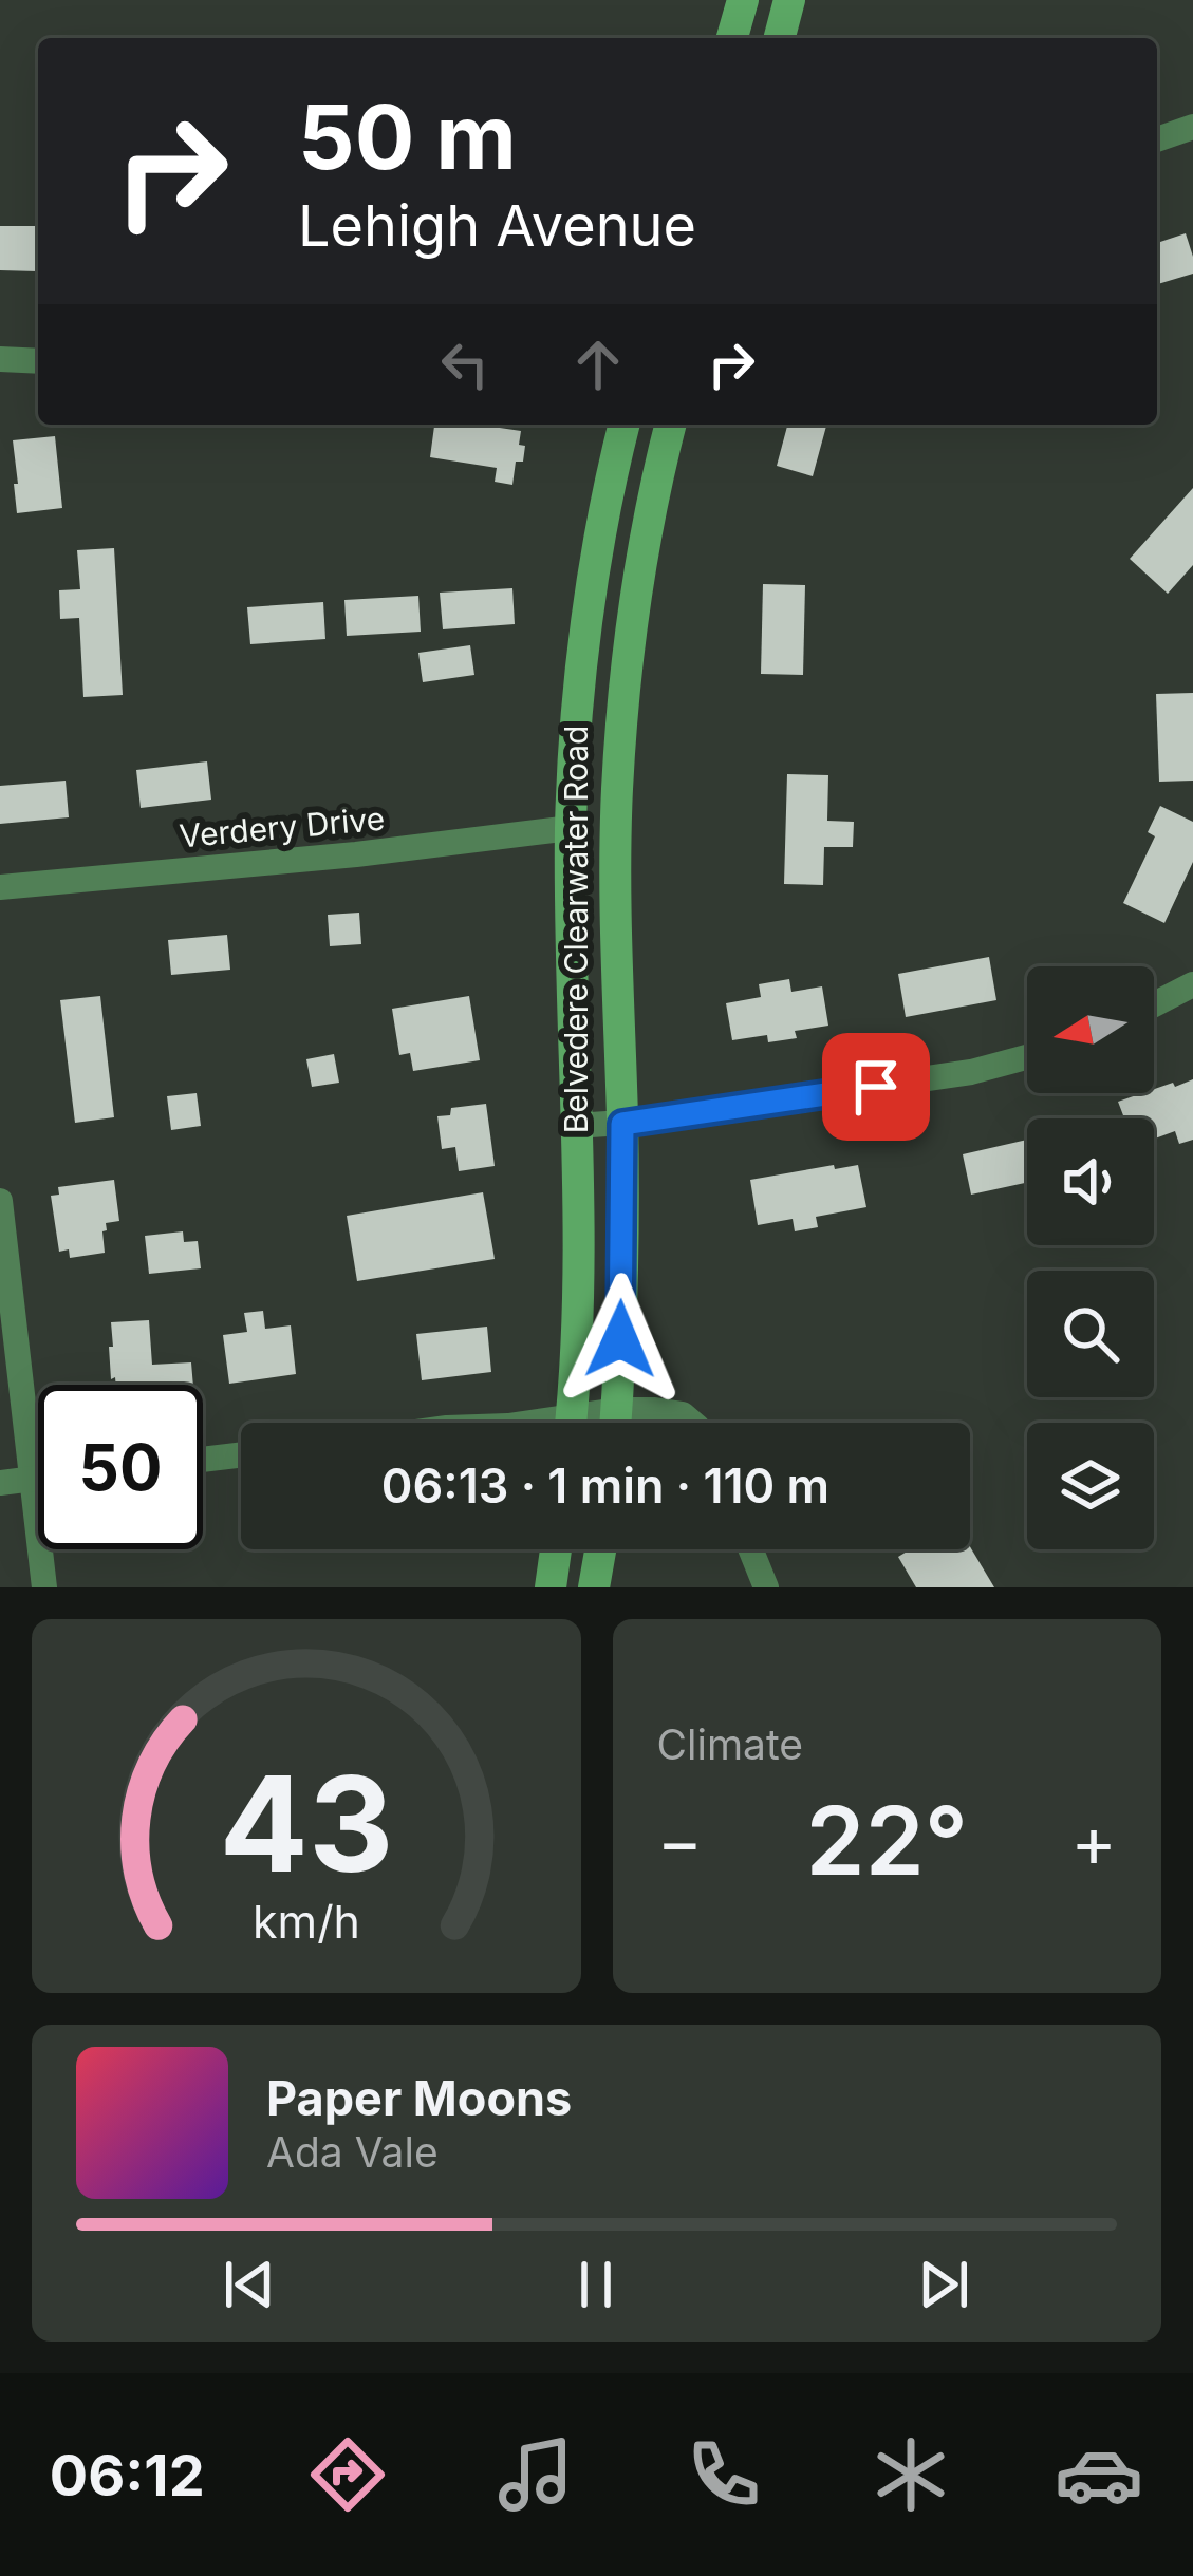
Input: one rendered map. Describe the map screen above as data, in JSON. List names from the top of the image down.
{
  "streets": {
    "main road": ["Belvedere Clearwater Road"],
    "street": ["Verdery Drive"]
  },
  "crossings": [
    ["Verdery Drive", "Belvedere Clearwater Road"]
  ],
  "north": "left",
  "page": {
    "turn": ["50 m", "Lehigh Avenue"],
    "limit": "50",
    "trip": "06:13 · 1 min · 110 m",
    "tile": "Climate",
    "heat": ["−", "22°", "+"],
    "song": ["Paper Moons", "Ada Vale"],
    "tabs": "06:12",
    "gauge": ["43", "km/h"]
  }
}
